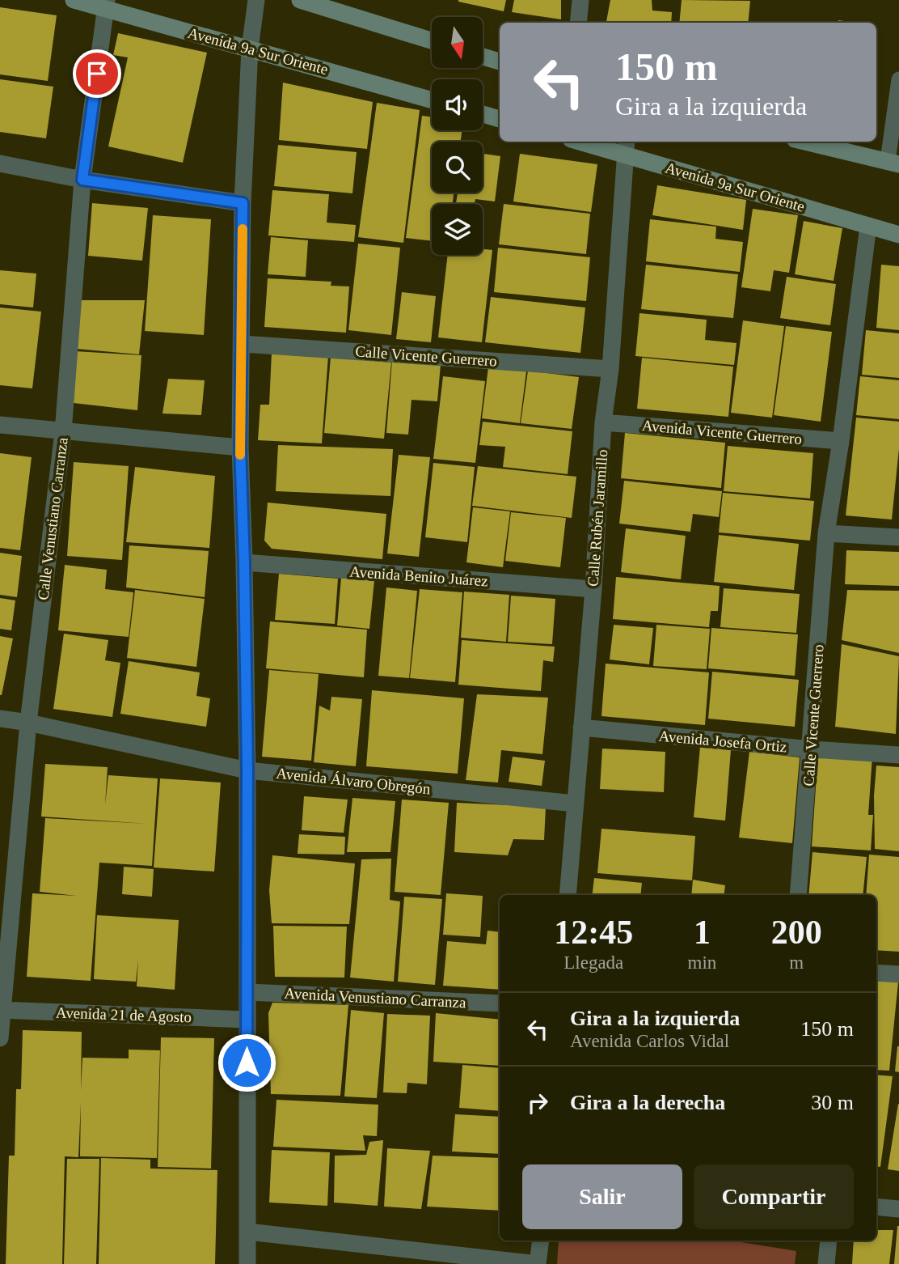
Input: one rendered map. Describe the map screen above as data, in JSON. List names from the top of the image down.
{
  "streets": {
    "main road": ["Avenida 9a Sur Oriente"],
    "street": [
      "Calle Vicente Guerrero",
      "Avenida Vicente Guerrero",
      "Calle Rubén Jaramillo",
      "Calle Venustiano Carranza",
      "Avenida Benito Juárez",
      "Avenida Josefa Ortiz",
      "Avenida Álvaro Obregón",
      "Avenida Venustiano Carranza",
      "Avenida 21 de Agosto"
    ]
  },
  "crossings": [
    ["Avenida 9a Sur Oriente", "Calle Vicente Guerrero"],
    ["Avenida 9a Sur Oriente", "Calle Rubén Jaramillo"],
    ["Avenida 9a Sur Oriente", "Calle Venustiano Carranza"],
    ["Calle Vicente Guerrero", "Avenida Vicente Guerrero"],
    ["Calle Vicente Guerrero", "Calle Rubén Jaramillo"],
    ["Calle Vicente Guerrero", "Avenida Josefa Ortiz"],
    ["Avenida Vicente Guerrero", "Calle Rubén Jaramillo"],
    ["Calle Rubén Jaramillo", "Avenida Benito Juárez"],
    ["Calle Rubén Jaramillo", "Avenida Josefa Ortiz"],
    ["Calle Rubén Jaramillo", "Avenida Álvaro Obregón"],
    ["Calle Venustiano Carranza", "Avenida Álvaro Obregón"],
    ["Calle Venustiano Carranza", "Avenida 21 de Agosto"]
  ],
  "north": "bottom",
  "page": {
    "turn": ["150 m", "Gira a la izquierda"],
    "eta": [
      "12:45",
      "Llegada",
      "1",
      "min",
      "200",
      "m"
    ],
    "list": [
      {
        "name": "Gira a la izquierda",
        "note": "Avenida Carlos Vidal",
        "value": "150 m"
      },
      {
        "name": "Gira a la derecha",
        "value": "30 m"
      }
    ],
    "buttons": ["Salir", "Compartir"]
  }
}
